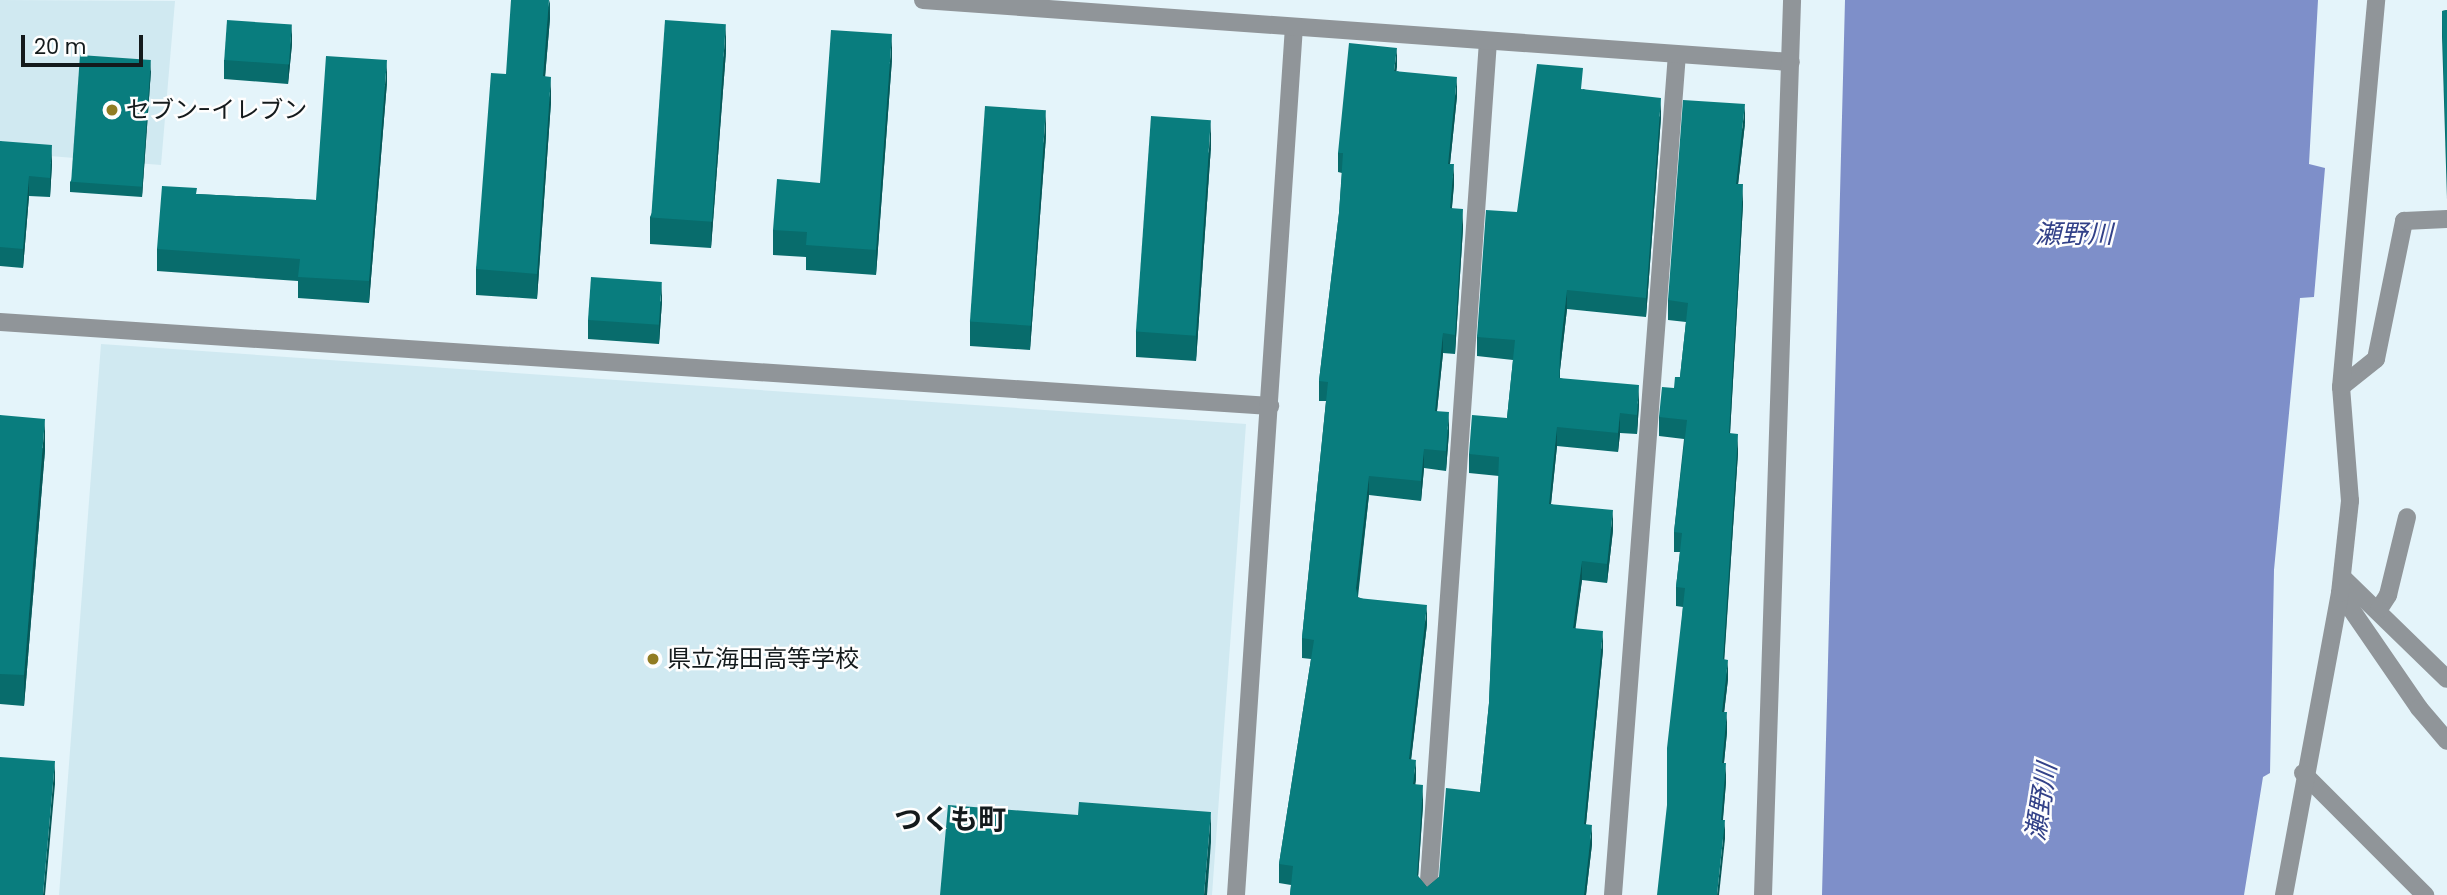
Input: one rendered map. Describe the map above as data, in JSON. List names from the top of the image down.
{
  "districts": ["つくも町"],
  "water": ["瀬野川"],
  "places": ["セブン-イレブン", "県立海田高等学校"],
  "scale_bar": "20 m"
}
